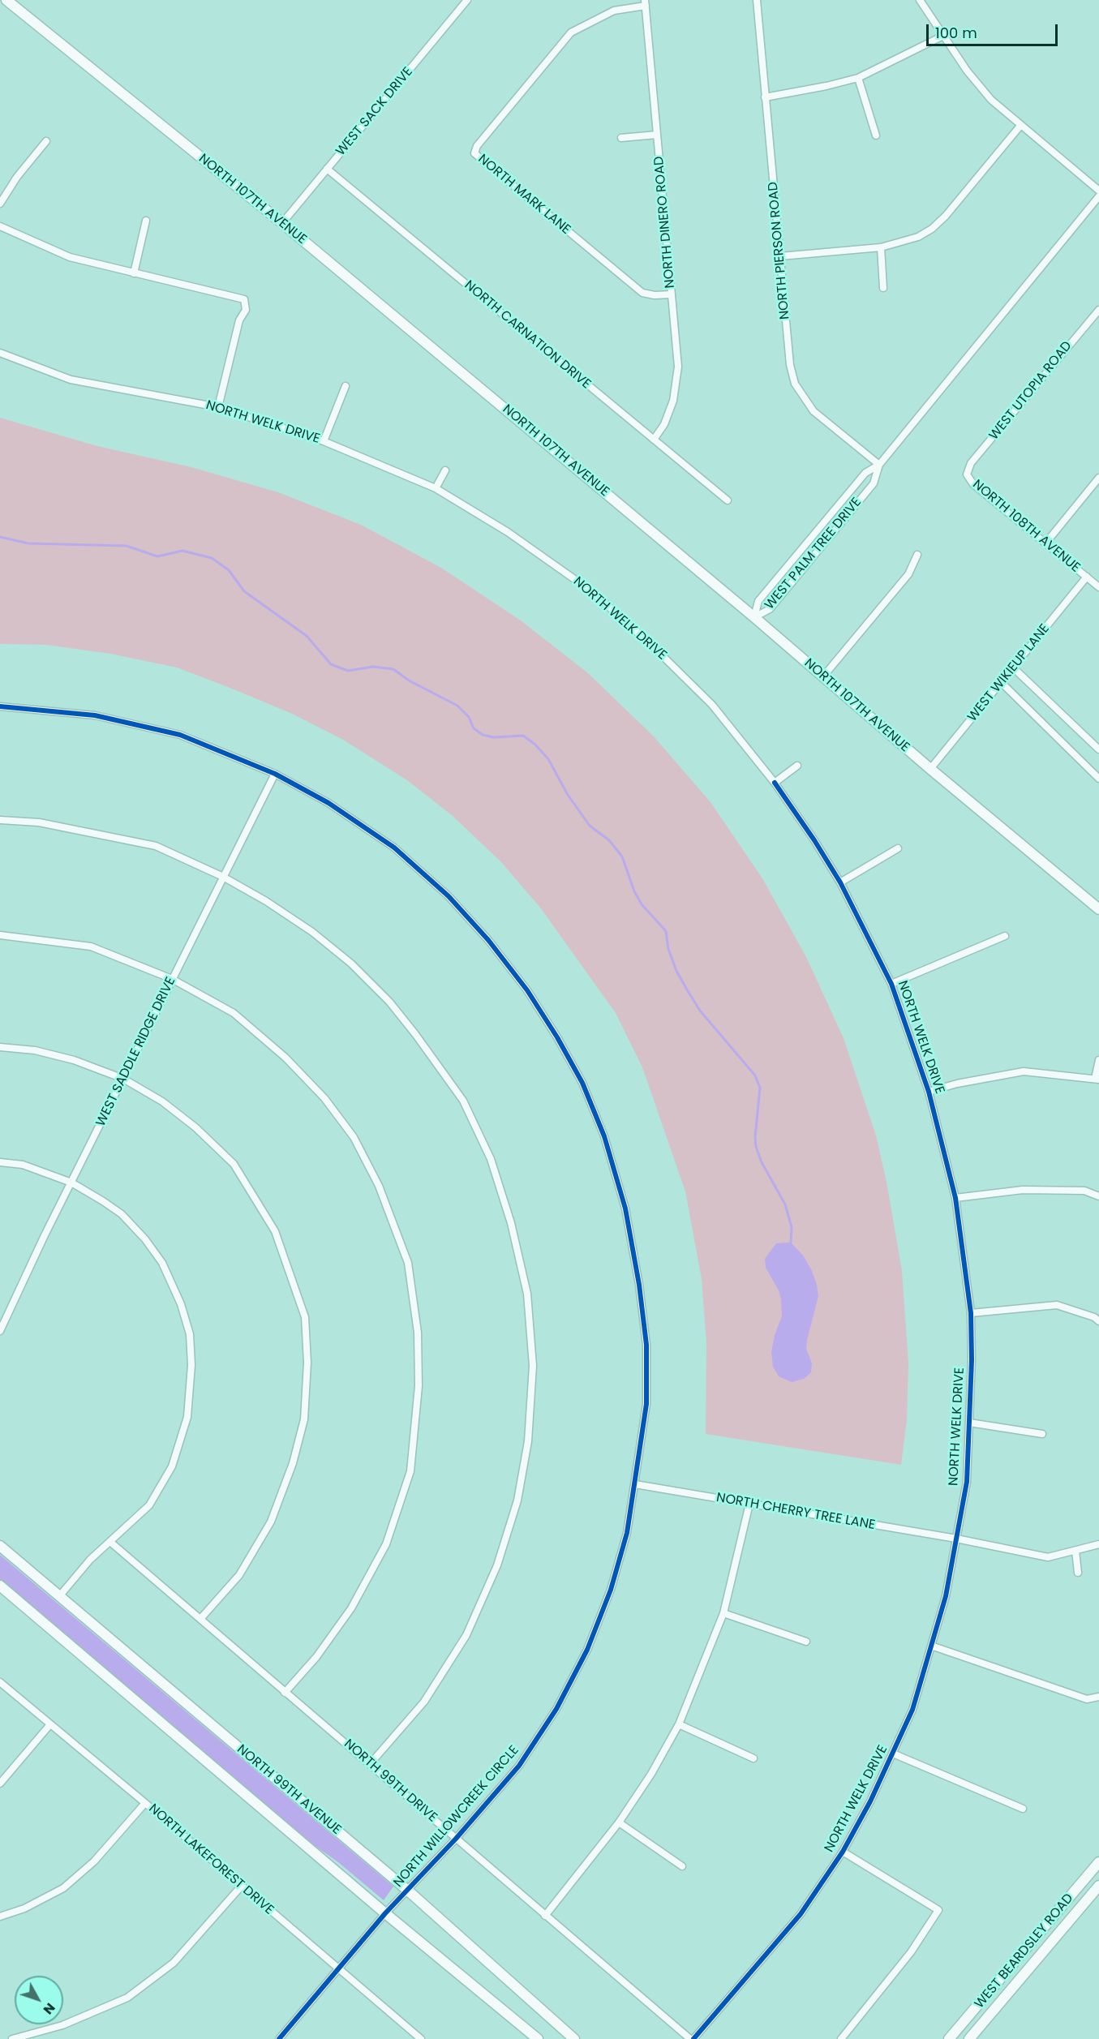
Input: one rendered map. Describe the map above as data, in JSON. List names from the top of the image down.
{
  "streets": {
    "main road": ["NORTH 107TH AVENUE", "NORTH 99TH AVENUE", "WEST BEARDSLEY ROAD"],
    "street": [
      "WEST SACK DRIVE",
      "NORTH MARK LANE",
      "NORTH DINERO ROAD",
      "NORTH PIERSON ROAD",
      "NORTH CARNATION DRIVE",
      "WEST UTOPIA ROAD",
      "NORTH WELK DRIVE",
      "NORTH 108TH AVENUE",
      "WEST PALM TREE DRIVE",
      "WEST WIKIEUP LANE",
      "WEST SADDLE RIDGE DRIVE",
      "NORTH CHERRY TREE LANE",
      "NORTH 99TH DRIVE",
      "NORTH WILLOWCREEK CIRCLE",
      "NORTH LAKEFOREST DRIVE"
    ]
  },
  "crossings": [
    ["WEST SACK DRIVE", "NORTH 107TH AVENUE"],
    ["WEST SACK DRIVE", "NORTH CARNATION DRIVE"],
    ["NORTH MARK LANE", "NORTH DINERO ROAD"],
    ["NORTH 107TH AVENUE", "WEST PALM TREE DRIVE"],
    ["NORTH 107TH AVENUE", "WEST WIKIEUP LANE"],
    ["NORTH DINERO ROAD", "NORTH CARNATION DRIVE"],
    ["NORTH PIERSON ROAD", "WEST PALM TREE DRIVE"],
    ["WEST UTOPIA ROAD", "NORTH 108TH AVENUE"],
    ["NORTH WELK DRIVE", "NORTH CHERRY TREE LANE"],
    ["NORTH WELK DRIVE", "NORTH 99TH DRIVE"],
    ["NORTH 108TH AVENUE", "WEST WIKIEUP LANE"],
    ["WEST SADDLE RIDGE DRIVE", "NORTH WILLOWCREEK CIRCLE"],
    ["NORTH CHERRY TREE LANE", "NORTH WILLOWCREEK CIRCLE"],
    ["NORTH 99TH DRIVE", "NORTH WILLOWCREEK CIRCLE"],
    ["NORTH 99TH AVENUE", "NORTH WILLOWCREEK CIRCLE"],
    ["NORTH WILLOWCREEK CIRCLE", "NORTH LAKEFOREST DRIVE"]
  ],
  "scale_bar": "100 m",
  "north": "bottom right"
}
